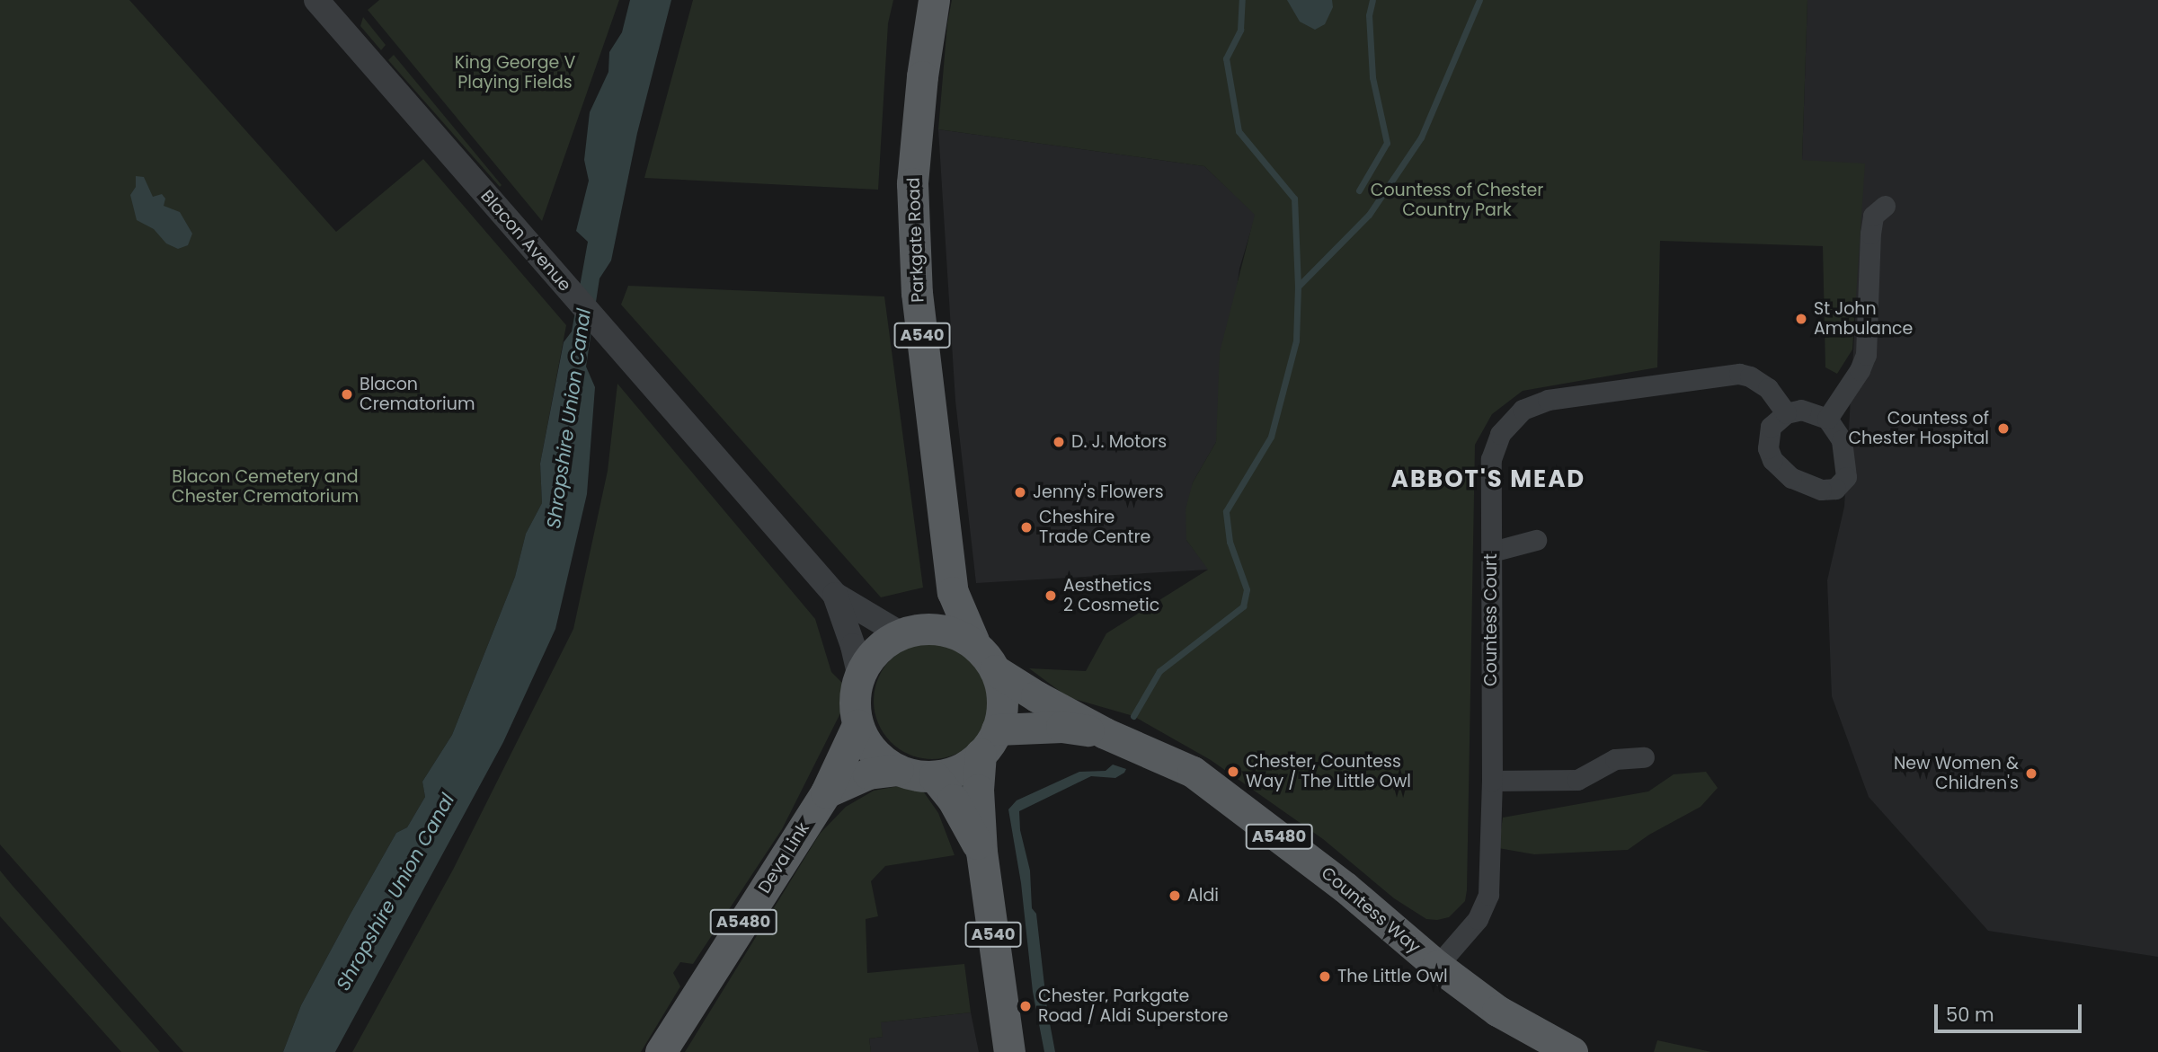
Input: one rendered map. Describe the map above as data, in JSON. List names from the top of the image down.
{
  "streets": {
    "main road": [
      "Parkgate Road",
      "A540",
      "A5480",
      "Deva Link",
      "Countess Way"
    ],
    "street": ["Blacon Avenue", "Countess Court"]
  },
  "crossings": [
    ["Parkgate Road", "Blacon Avenue"],
    ["Parkgate Road", "A540"],
    ["Parkgate Road", "Deva Link"],
    ["Parkgate Road", "Countess Way"],
    ["Blacon Avenue", "A540"],
    ["Blacon Avenue", "Deva Link"],
    ["Blacon Avenue", "Countess Way"],
    ["A540", "Deva Link"],
    ["A540", "Countess Way"],
    ["Countess Court", "Countess Way"],
    ["Deva Link", "Countess Way"]
  ],
  "districts": ["ABBOT'S MEAD"],
  "water": ["Shropshire Union Canal"],
  "parks": ["King George V Playing Fields", "Countess of Chester Country Park", "Blacon Cemetery and Chester Crematorium"],
  "places": [
    "St John Ambulance",
    "Blacon Crematorium",
    "Countess of Chester Hospital",
    "D. J. Motors",
    "Jenny's Flowers",
    "Cheshire Trade Centre",
    "Aesthetics 2 Cosmetic",
    "Chester, Countess Way / The Little Owl",
    "New Women & Children's",
    "Aldi",
    "The Little Owl",
    "Chester, Parkgate Road / Aldi Superstore"
  ],
  "scale_bar": "50 m"
}
